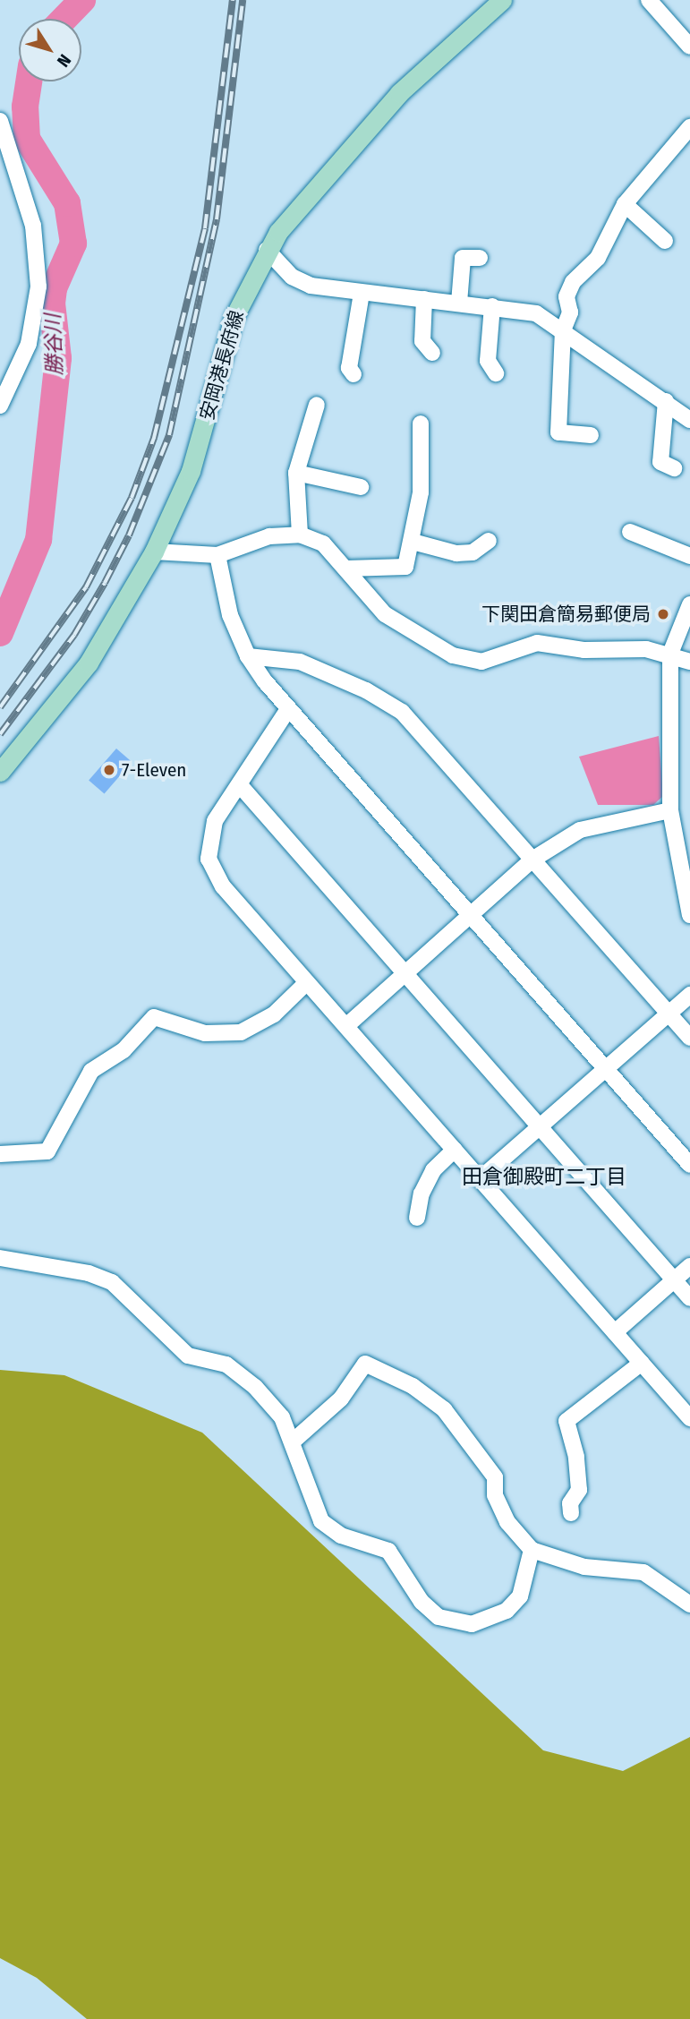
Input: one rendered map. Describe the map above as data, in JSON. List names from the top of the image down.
{
  "streets": {
    "main road": ["安岡港長府線"]
  },
  "districts": ["田倉御殿町二丁目"],
  "water": ["勝谷川"],
  "places": ["下関田倉簡易郵便局", "7-Eleven"],
  "north": "bottom right"
}
